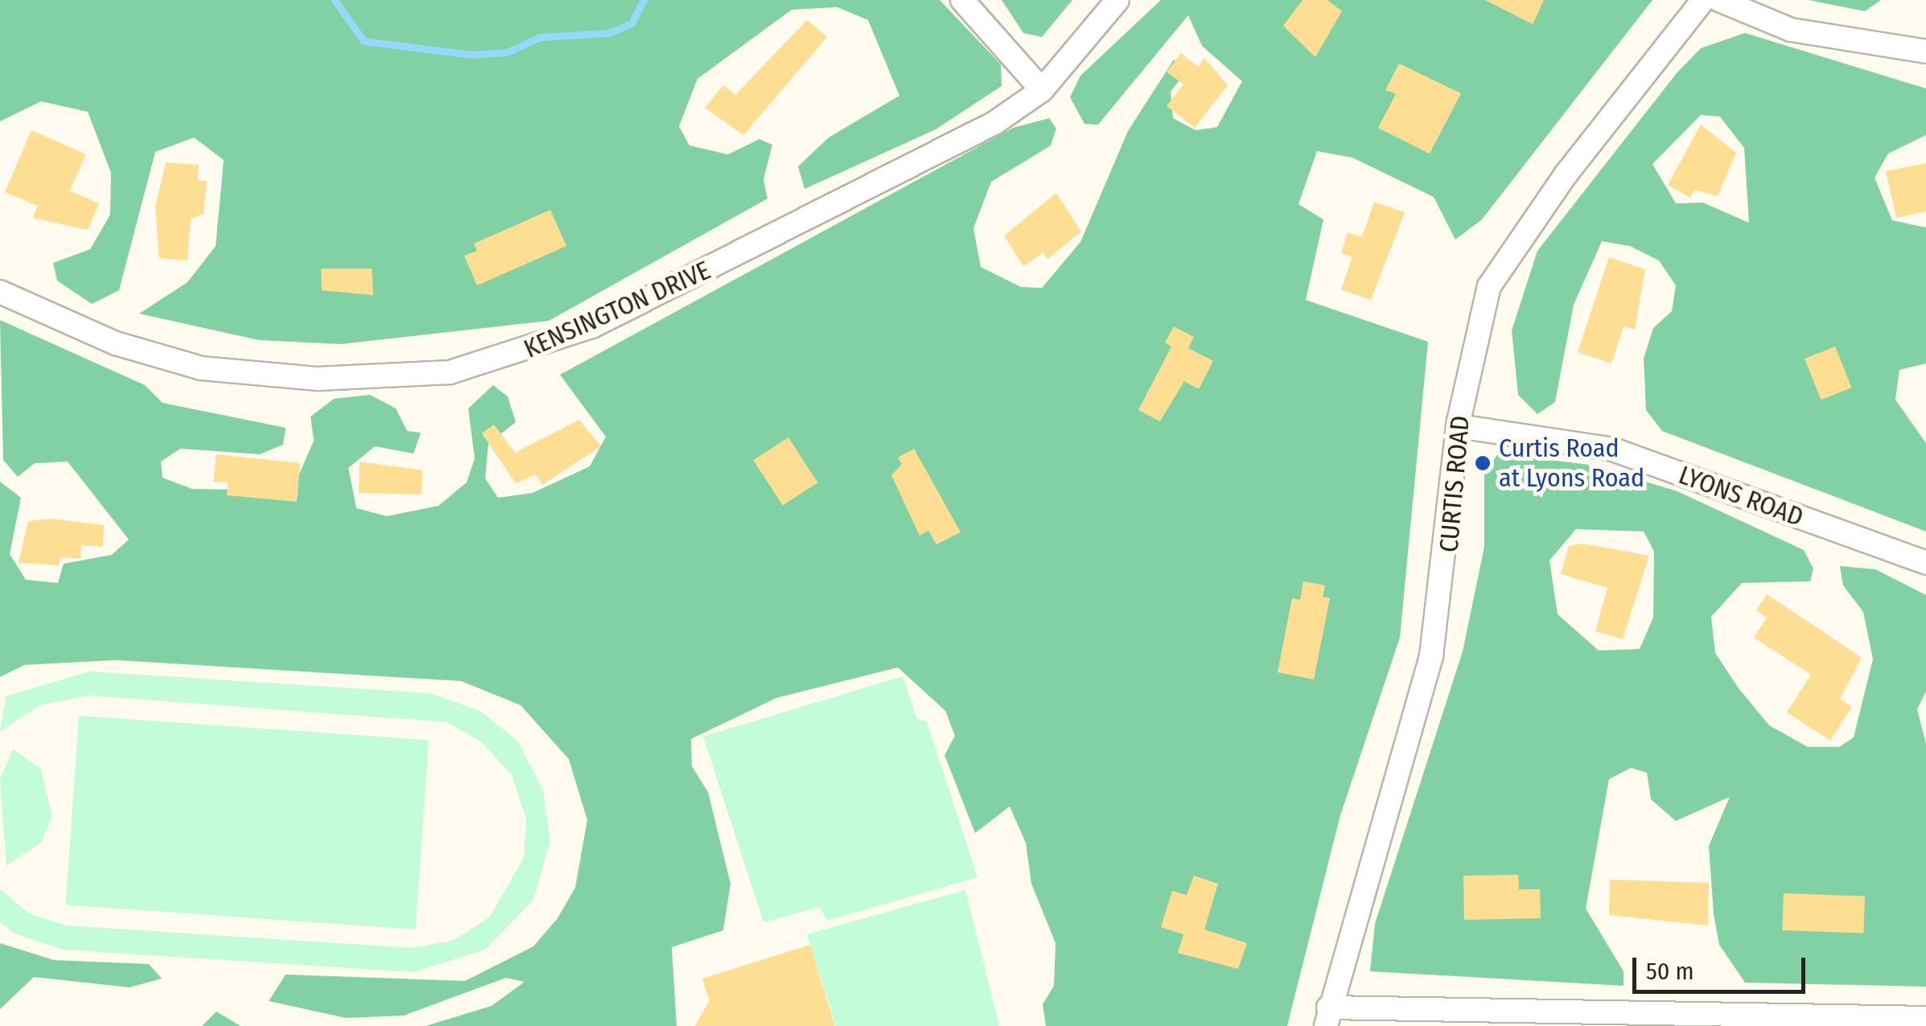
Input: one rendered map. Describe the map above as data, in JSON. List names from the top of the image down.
{
  "streets": {
    "street": ["KENSINGTON DRIVE", "CURTIS ROAD", "LYONS ROAD"]
  },
  "crossings": [
    ["CURTIS ROAD", "LYONS ROAD"]
  ],
  "places": ["Curtis Road at Lyons Road"],
  "scale_bar": "50 m"
}
